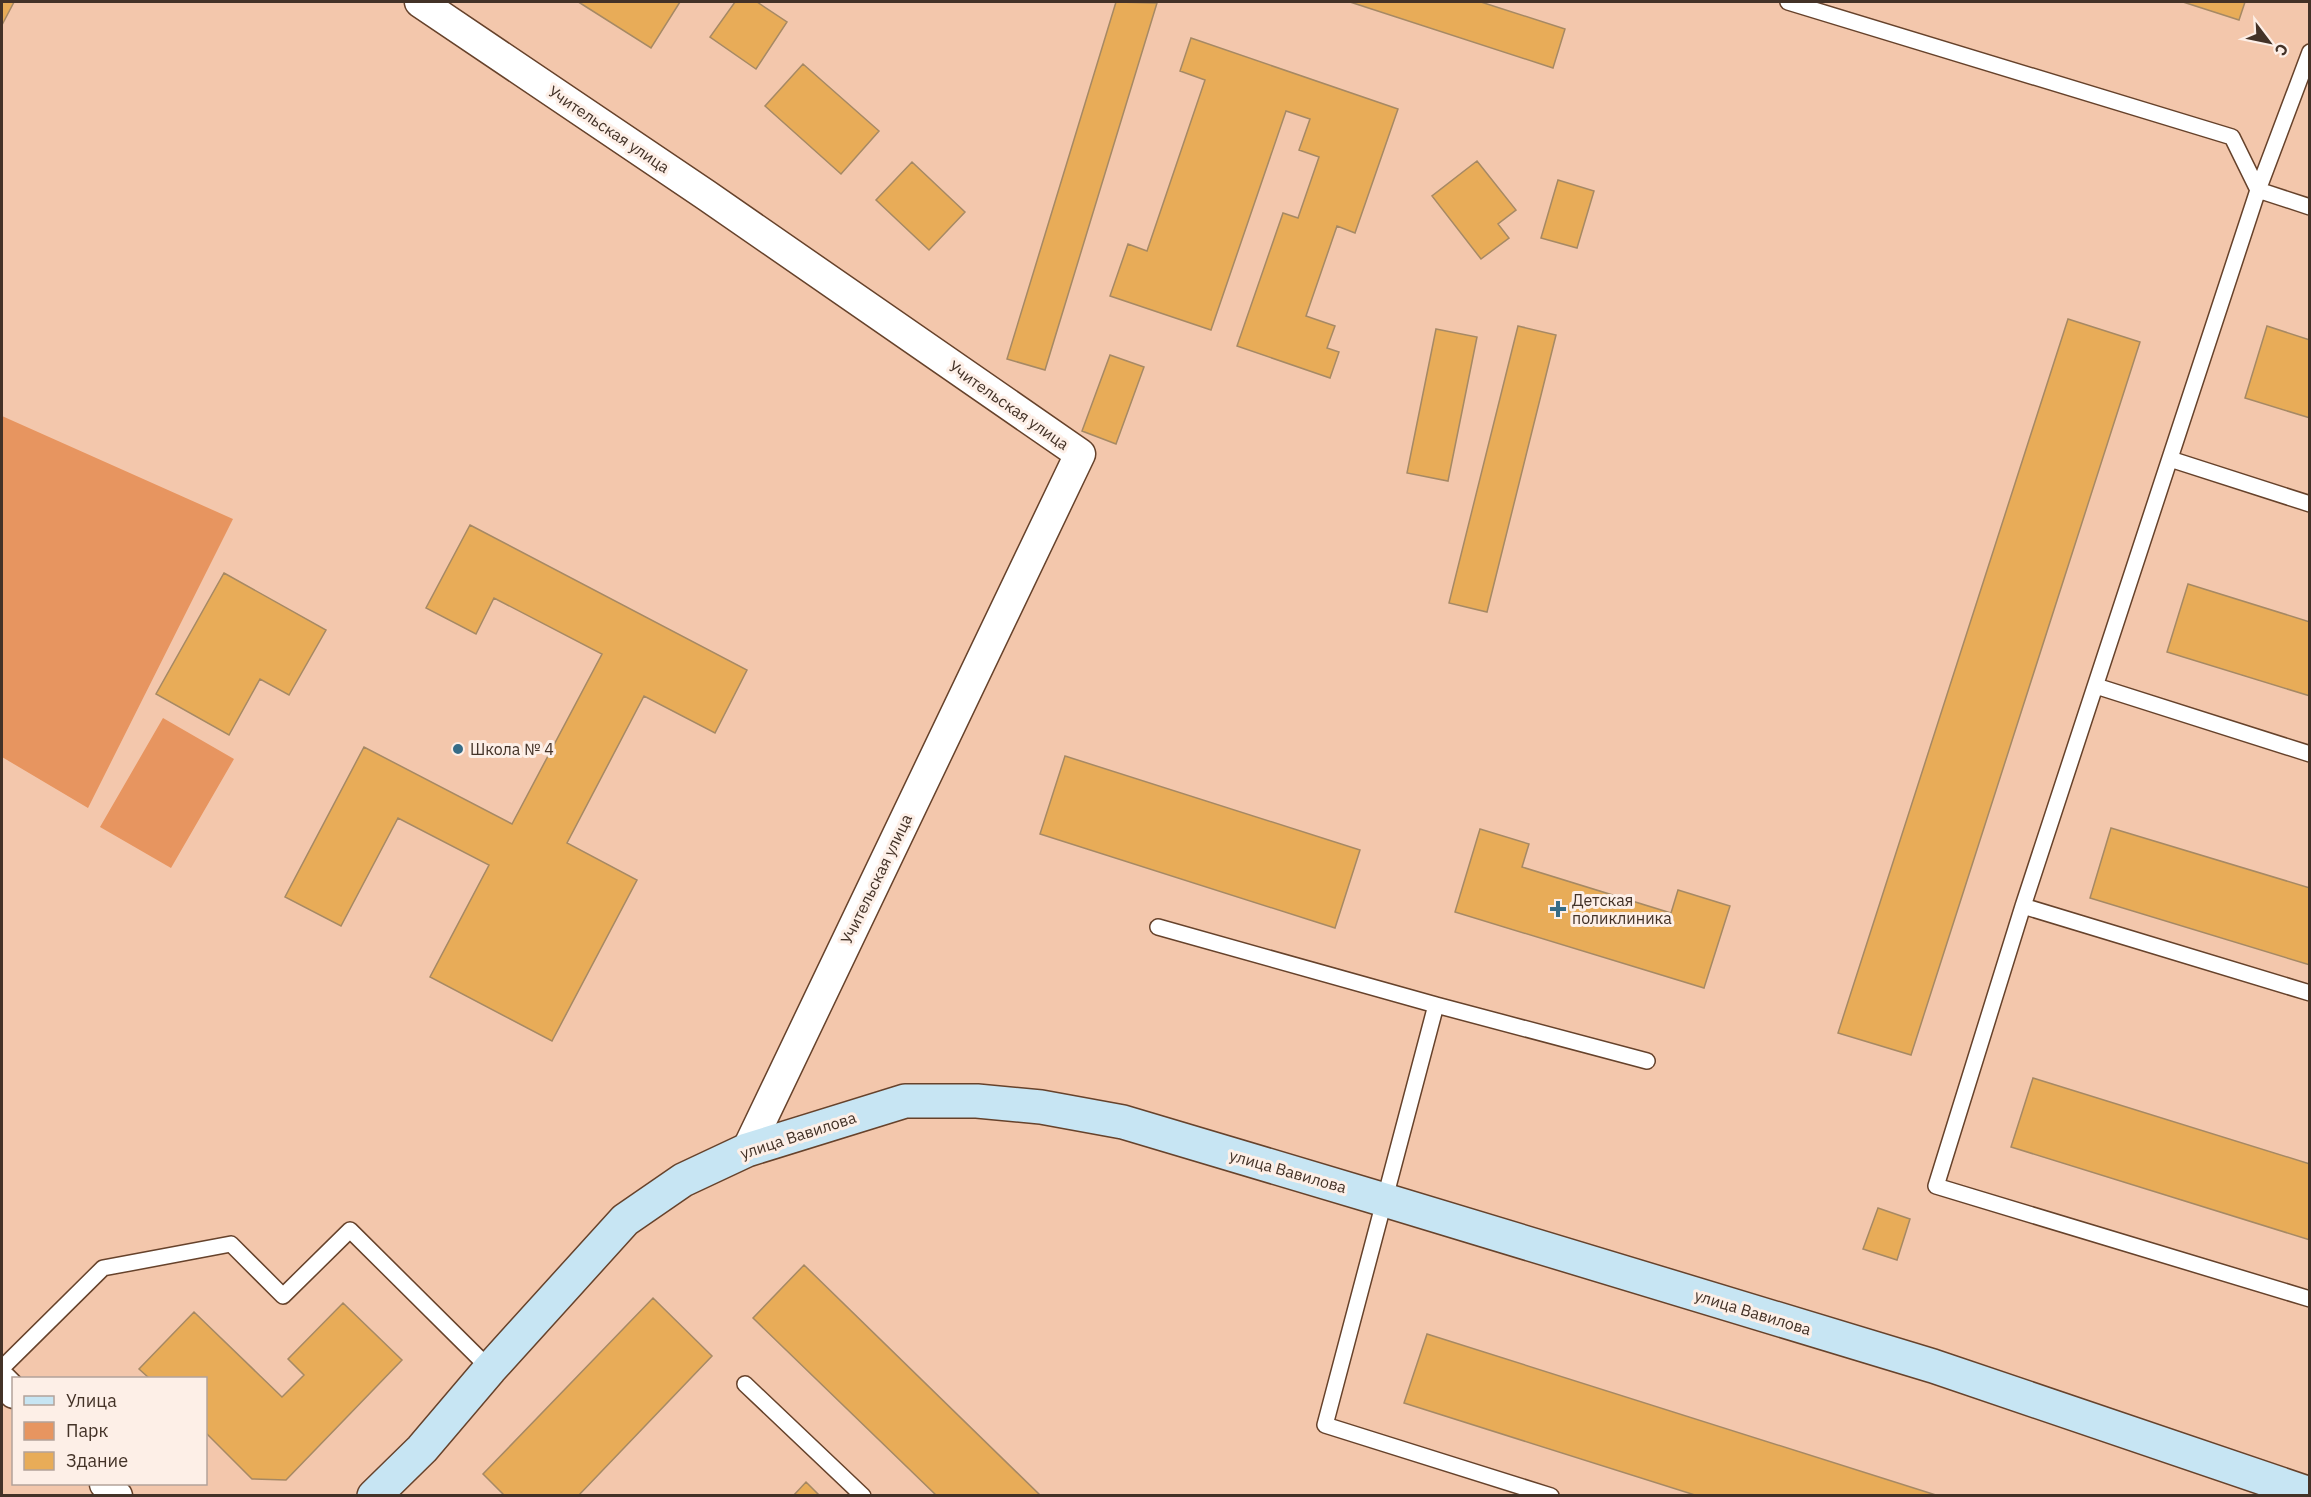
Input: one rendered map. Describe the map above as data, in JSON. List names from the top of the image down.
{
  "streets": {
    "street": ["Учительская улица", "улица Вавилова"]
  },
  "crossings": [
    ["Учительская улица", "улица Вавилова"]
  ],
  "places": {
    "other": ["Школа № 4"],
    "health": ["Детская поликлиника"]
  },
  "legend": ["Улица", "Парк", "Здание"],
  "north": "bottom right"
}
